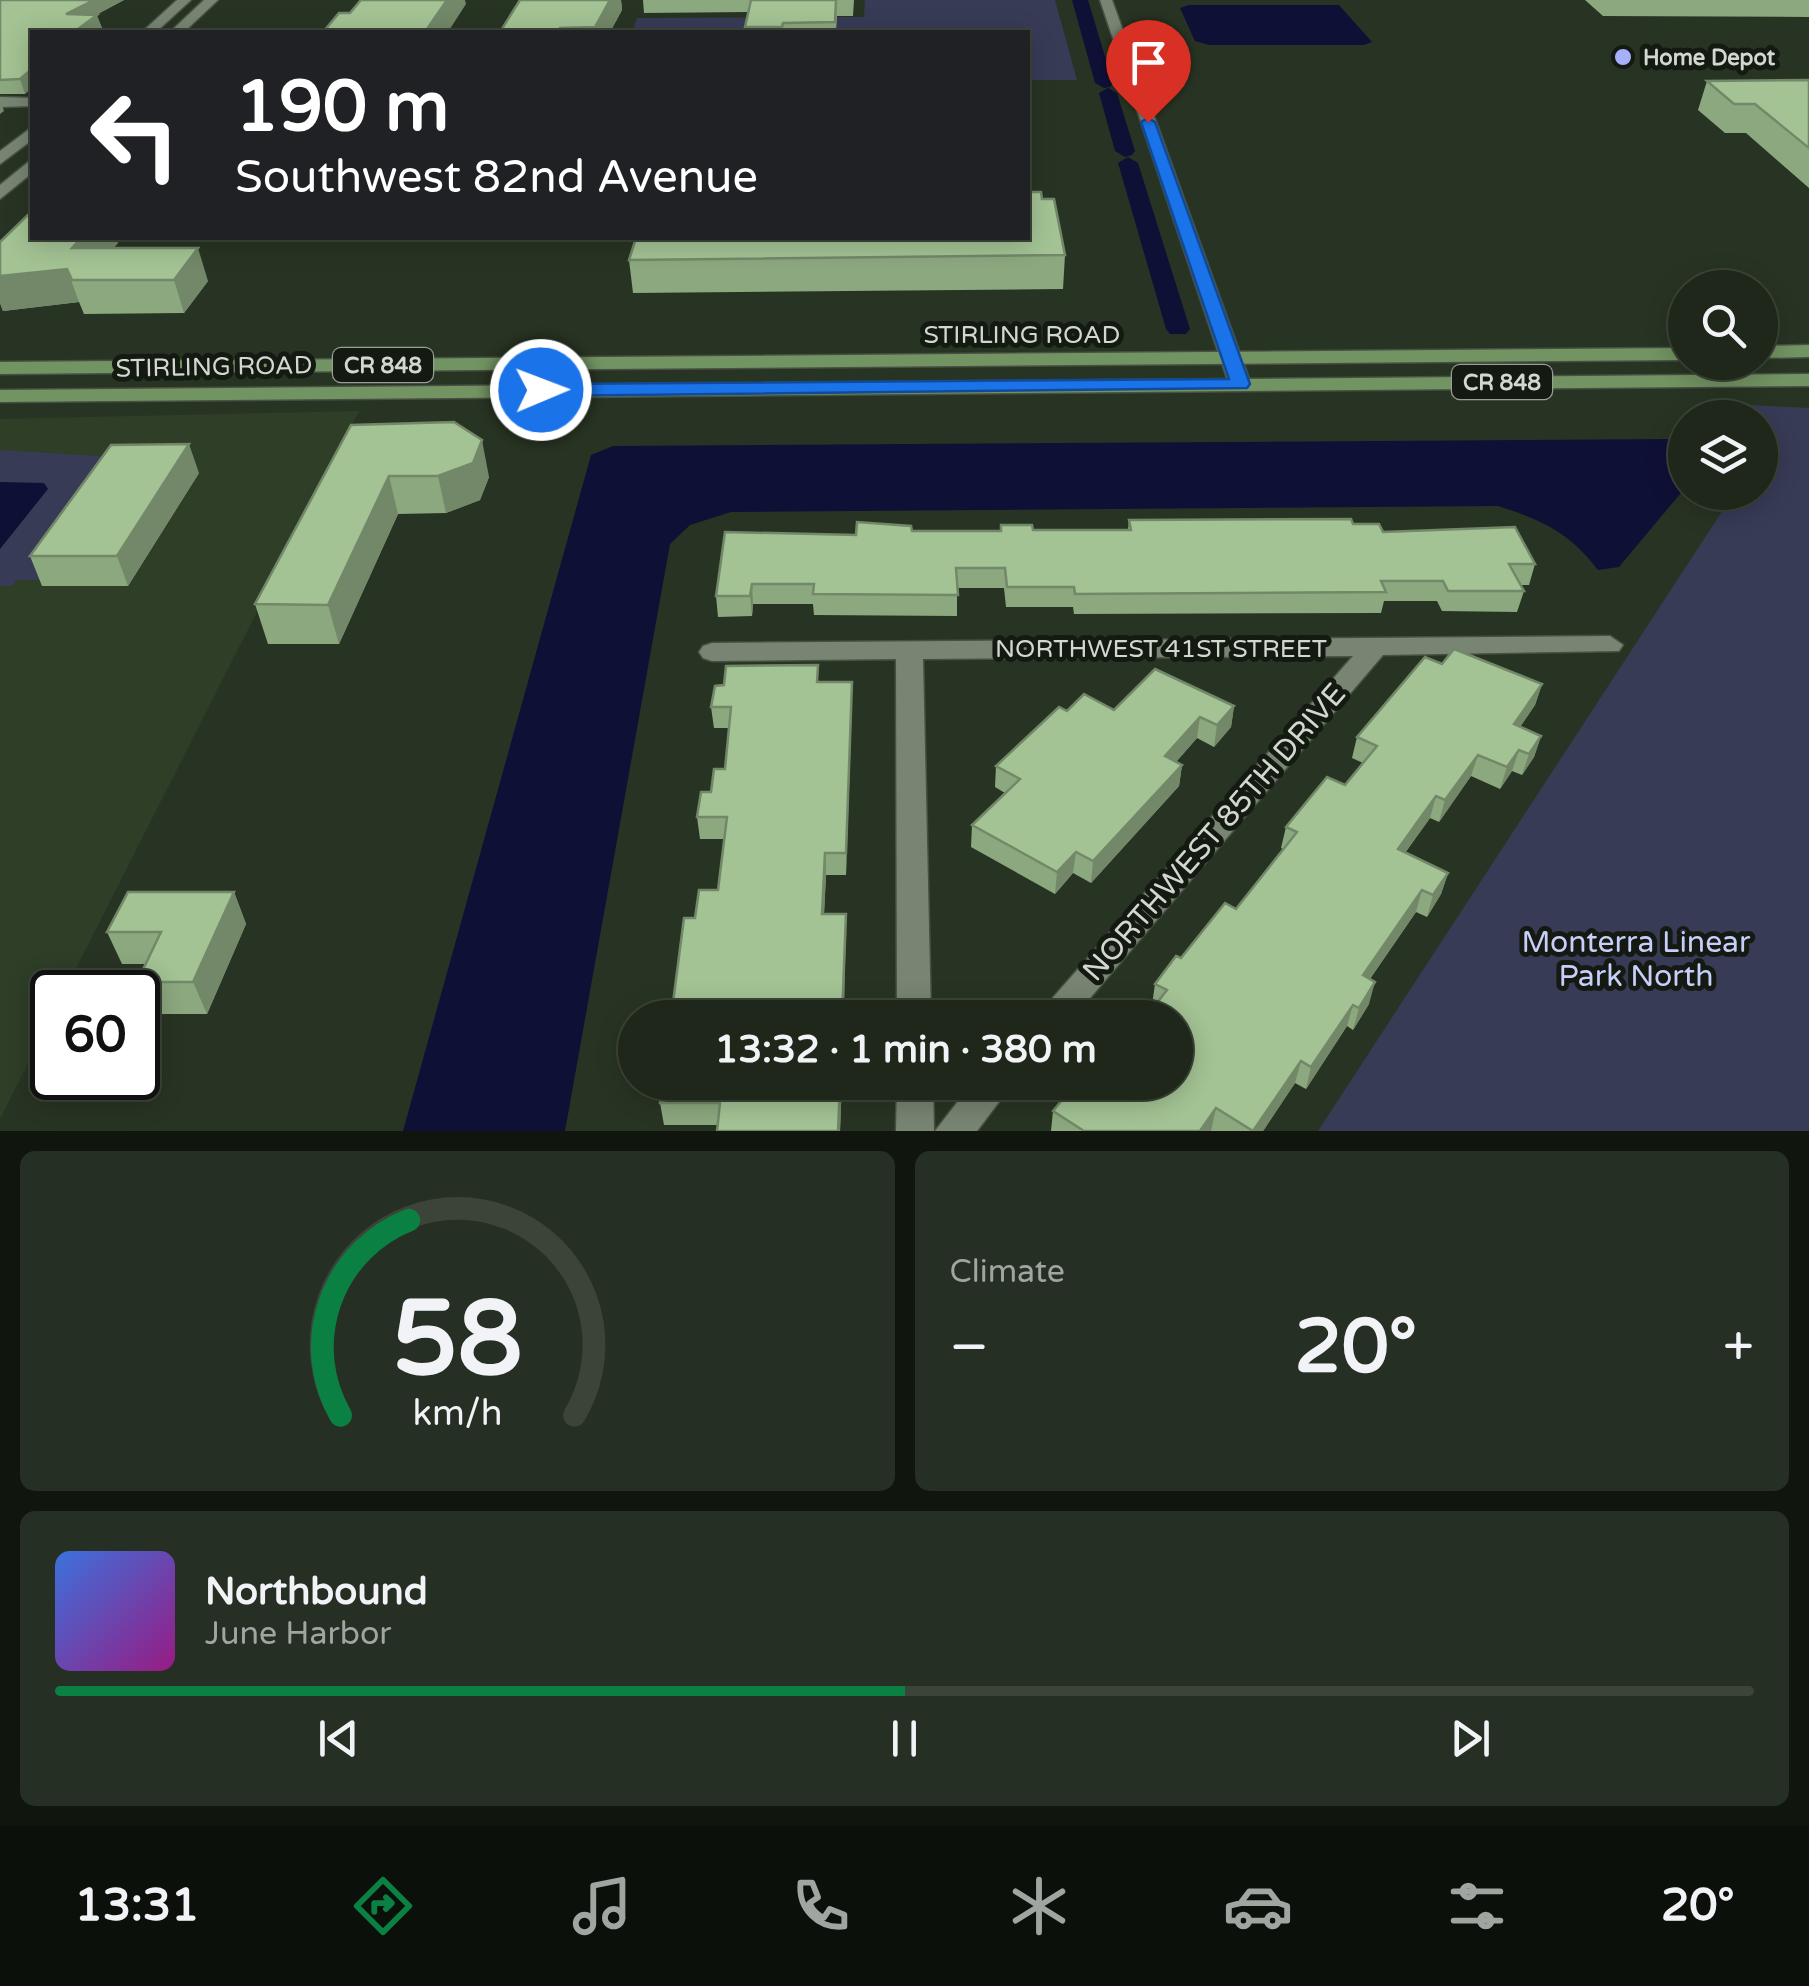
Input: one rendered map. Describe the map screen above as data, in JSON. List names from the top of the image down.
{
  "streets": {
    "main road": ["STIRLING ROAD", "CR 848"],
    "street": ["NORTHWEST 41ST STREET", "NORTHWEST 85TH DRIVE"]
  },
  "crossings": [
    ["NORTHWEST 41ST STREET", "NORTHWEST 85TH DRIVE"]
  ],
  "parks": ["Monterra Linear Park North"],
  "places": ["Home Depot"],
  "page": {
    "turn": ["190 m", "Southwest 82nd Avenue"],
    "limit": "60",
    "trip": "13:32 · 1 min · 380 m",
    "tile": "Climate",
    "heat": ["−", "20°", "+"],
    "song": ["Northbound", "June Harbor"],
    "tabs": ["13:31", "20°"],
    "gauge": ["58", "km/h"]
  }
}
